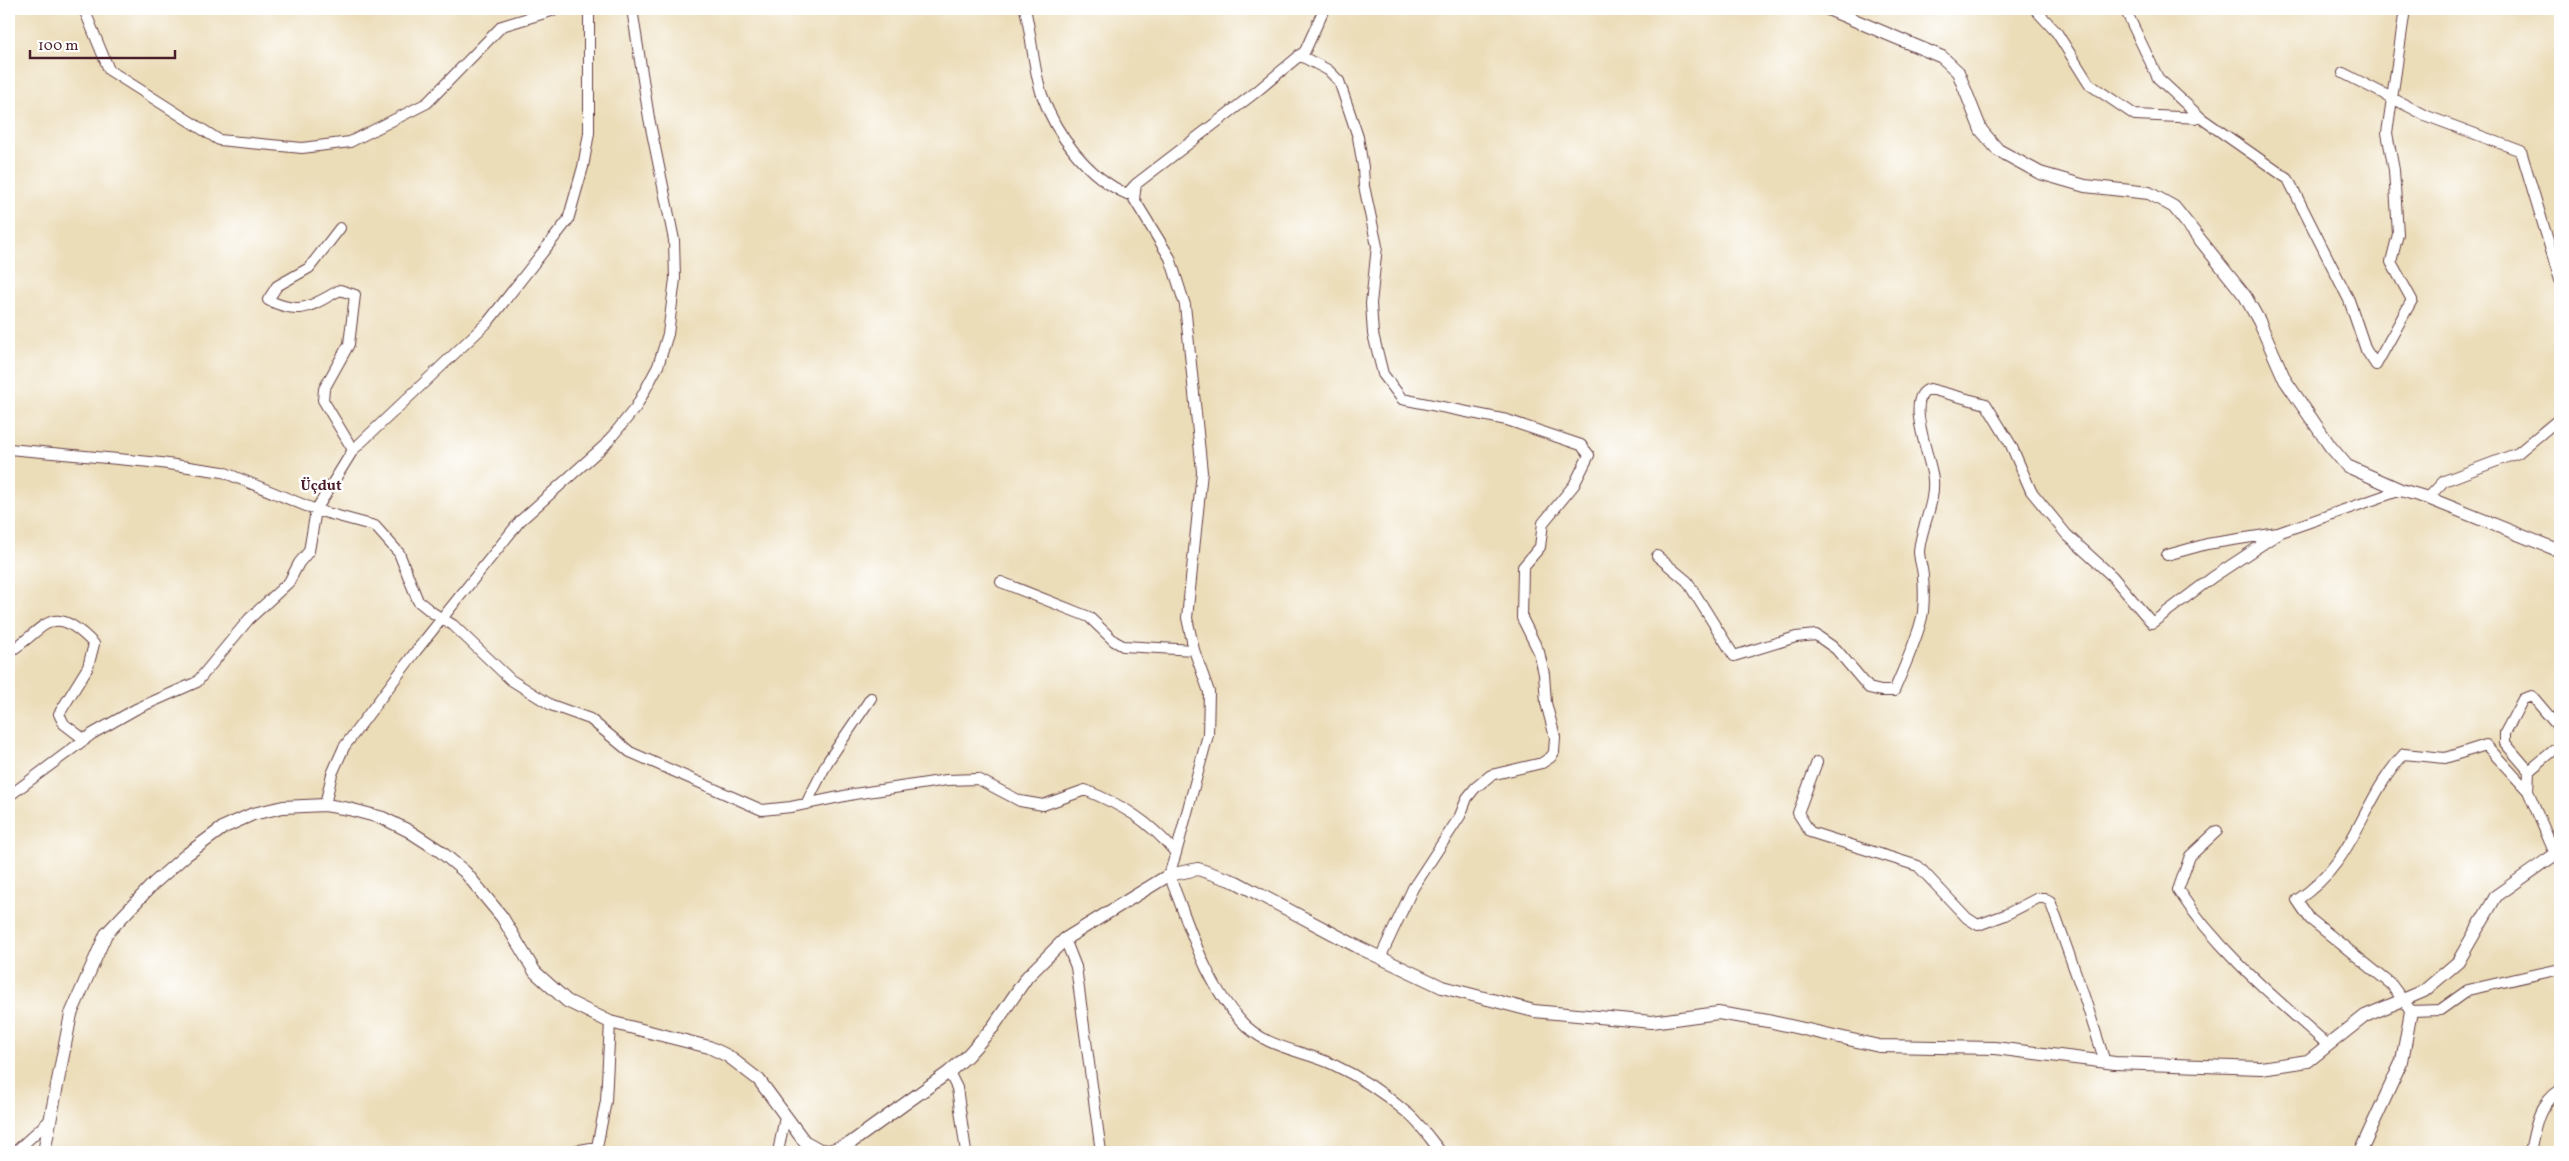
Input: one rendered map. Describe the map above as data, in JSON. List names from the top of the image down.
{
  "districts": ["Üçdut"],
  "scale_bar": "100 m"
}
